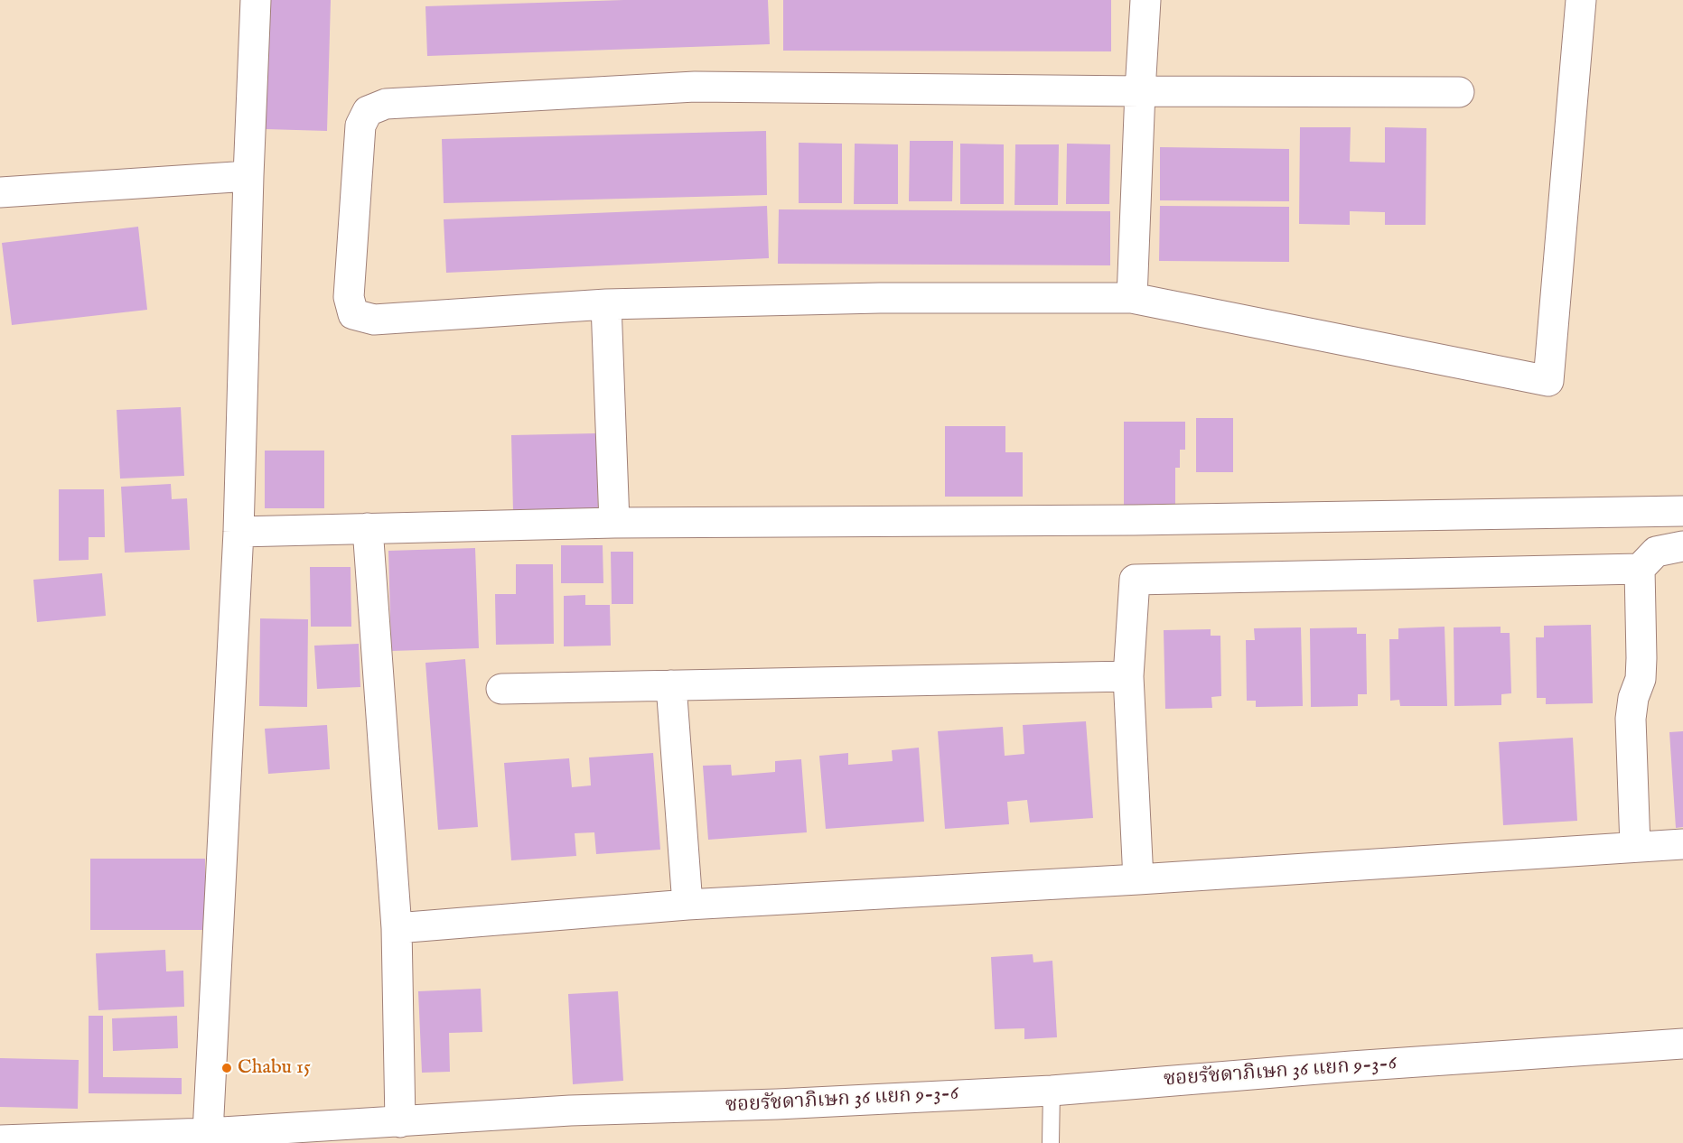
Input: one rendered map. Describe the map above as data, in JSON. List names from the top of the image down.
{
  "streets": {
    "street": ["ซอยรัชดาภิเษก 36 แยก 9-3-6"]
  },
  "places": ["Chabu 15"]
}
